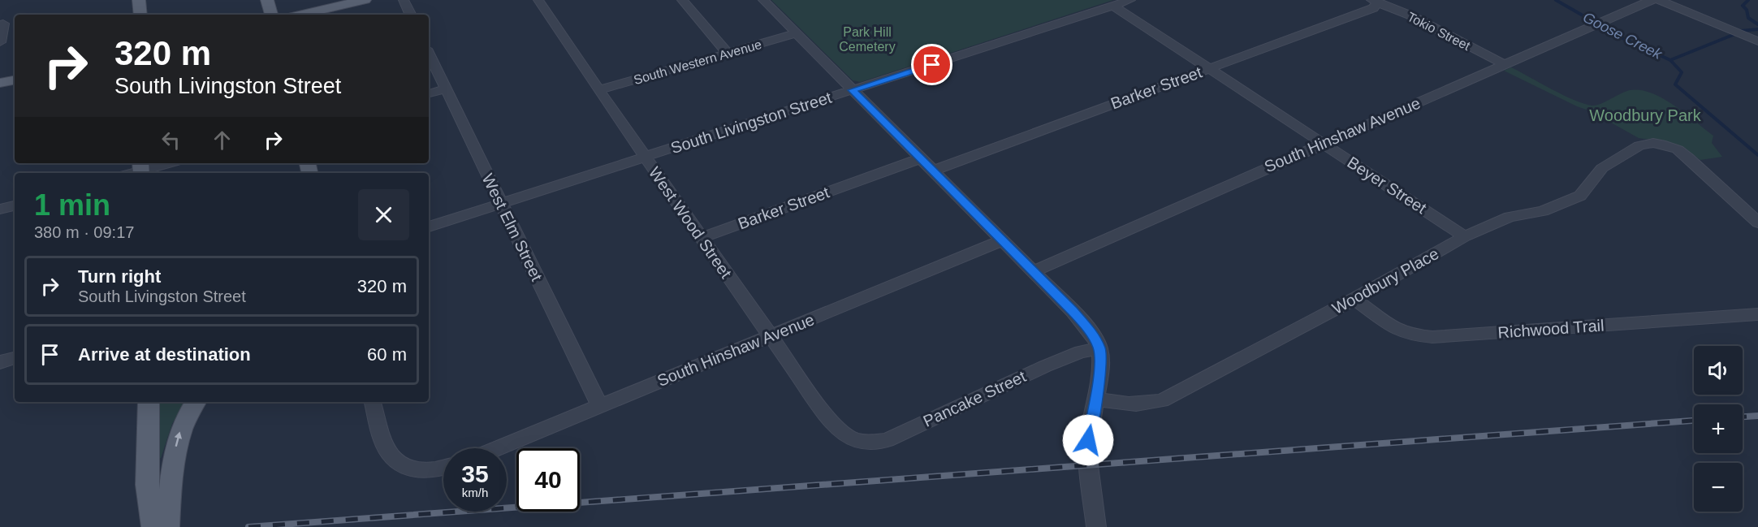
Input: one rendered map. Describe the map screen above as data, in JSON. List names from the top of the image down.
{
  "streets": {
    "street": [
      "Tokio Street",
      "South Western Avenue",
      "Barker Street",
      "South Livingston Street",
      "South Hinshaw Avenue",
      "Beyer Street",
      "West Wood Street",
      "West Elm Street",
      "Woodbury Place",
      "Richwood Trail",
      "Pancake Street"
    ]
  },
  "crossings": [
    ["Tokio Street", "Barker Street"],
    ["Tokio Street", "South Hinshaw Avenue"],
    ["South Western Avenue", "West Wood Street"],
    ["Barker Street", "Beyer Street"],
    ["Barker Street", "West Wood Street"],
    ["South Livingston Street", "Beyer Street"],
    ["South Livingston Street", "West Wood Street"],
    ["South Livingston Street", "West Elm Street"],
    ["South Hinshaw Avenue", "Beyer Street"],
    ["South Hinshaw Avenue", "West Wood Street"],
    ["South Hinshaw Avenue", "West Elm Street"],
    ["Beyer Street", "Woodbury Place"],
    ["West Wood Street", "Pancake Street"],
    ["Woodbury Place", "Richwood Trail"]
  ],
  "water": ["Goose Creek"],
  "parks": ["Park Hill Cemetery", "Woodbury Park"],
  "page": {
    "turn": ["320 m", "South Livingston Street"],
    "heading": ["1 min", "380 m · 09:17"],
    "list": [
      {
        "name": "Turn right",
        "note": "South Livingston Street",
        "value": "320 m"
      },
      {
        "name": "Arrive at destination",
        "value": "60 m"
      }
    ],
    "map_buttons": ["+", "−"],
    "speed": "35 km/h",
    "limit": "40"
  }
}
